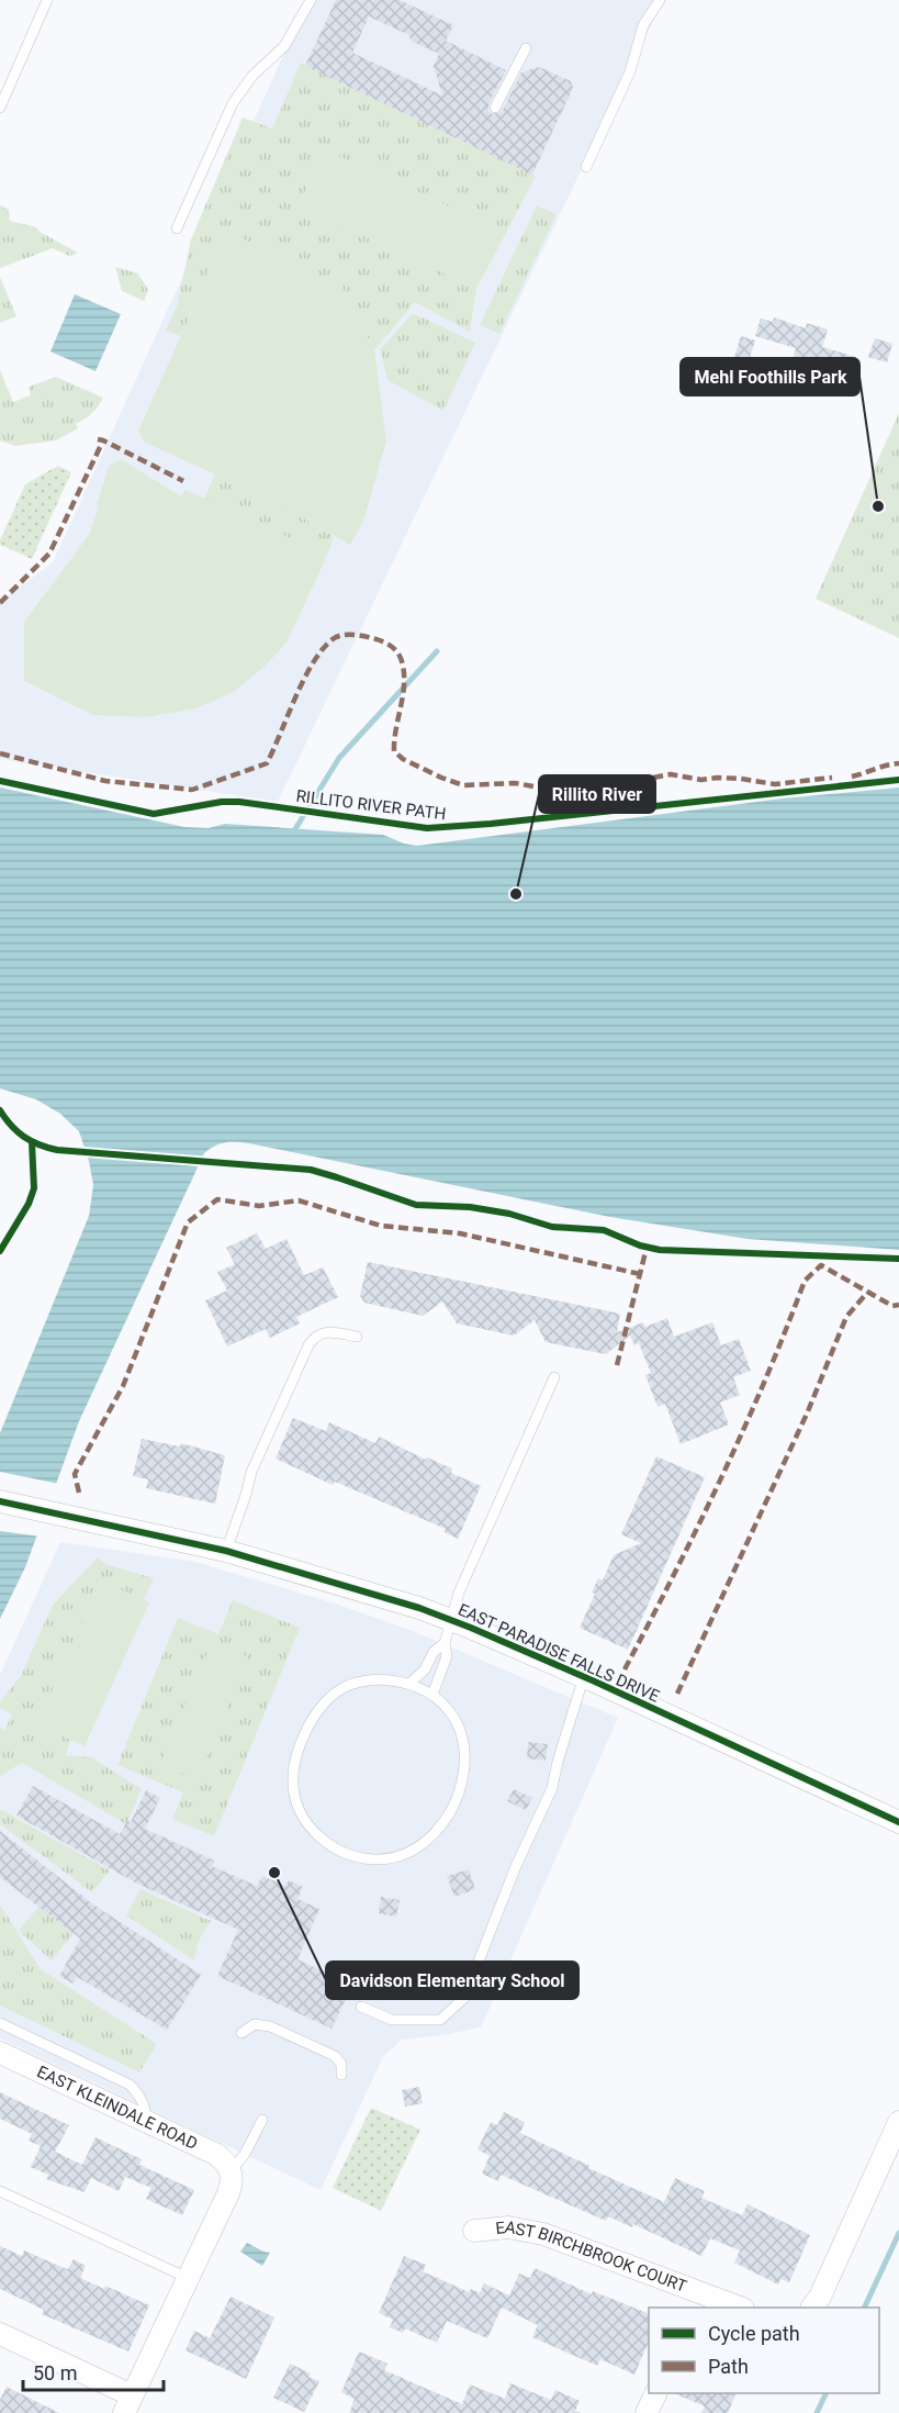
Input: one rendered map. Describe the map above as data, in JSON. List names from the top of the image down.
{
  "streets": {
    "street": ["EAST PARADISE FALLS DRIVE", "EAST KLEINDALE ROAD", "EAST BIRCHBROOK COURT"],
    "cycle path": ["RILLITO RIVER PATH"]
  },
  "places": ["Mehl Foothills Park", "Rillito River", "Davidson Elementary School"],
  "legend": ["Cycle path", "Path"],
  "scale_bar": "50 m"
}
